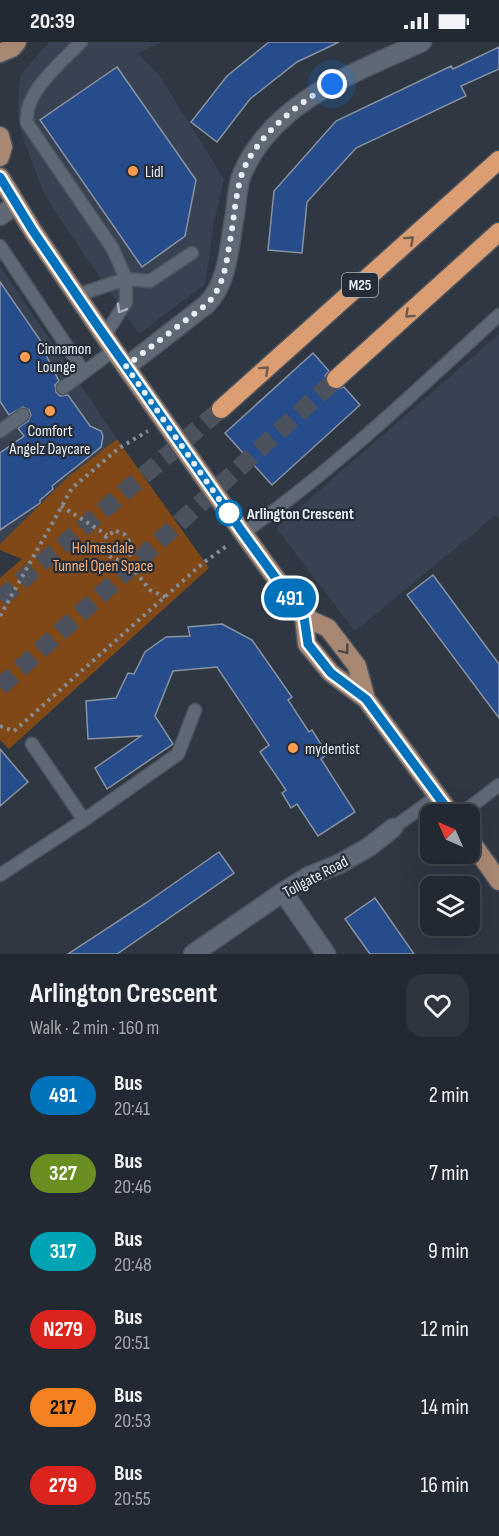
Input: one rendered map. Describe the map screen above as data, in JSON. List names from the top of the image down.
{
  "streets": {
    "highway": ["M25"],
    "street": ["Tollgate Road"]
  },
  "parks": ["Holmesdale Tunnel Open Space"],
  "places": [
    "Lidl",
    "Cinnamon Lounge",
    "Comfort Angelz Daycare",
    "Arlington Crescent",
    "mydentist"
  ],
  "lines": ["bus line 491"],
  "north": "top left",
  "page": {
    "status": "20:39",
    "on_map": "491",
    "heading": ["Arlington Crescent", "Walk · 2 min · 160 m"],
    "list": [
      {
        "mark": "491",
        "name": "Bus",
        "note": "20:41",
        "value": "2 min"
      },
      {
        "mark": "327",
        "name": "Bus",
        "note": "20:46",
        "value": "7 min"
      },
      {
        "mark": "317",
        "name": "Bus",
        "note": "20:48",
        "value": "9 min"
      },
      {
        "mark": "N279",
        "name": "Bus",
        "note": "20:51",
        "value": "12 min"
      },
      {
        "mark": "217",
        "name": "Bus",
        "note": "20:53",
        "value": "14 min"
      },
      {
        "mark": "279",
        "name": "Bus",
        "note": "20:55",
        "value": "16 min"
      }
    ]
  }
}
